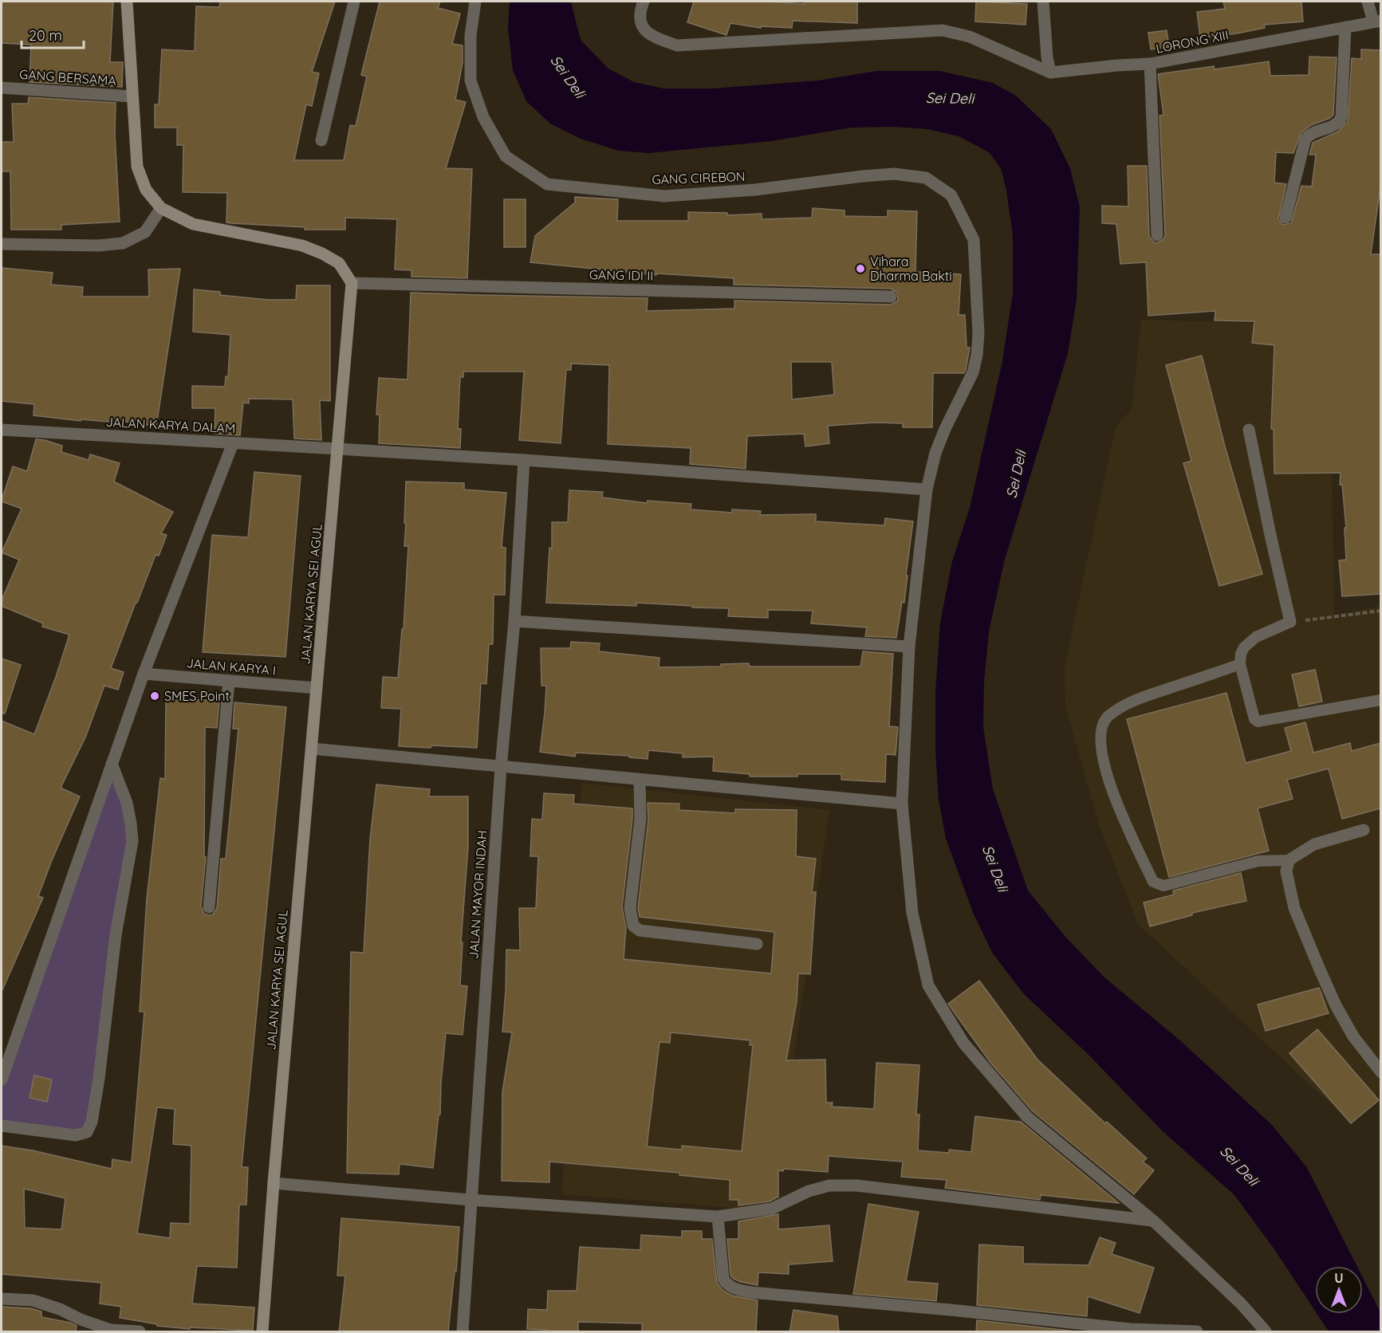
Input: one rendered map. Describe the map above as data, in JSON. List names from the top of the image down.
{
  "streets": {
    "main road": ["JALAN KARYA SEI AGUL"],
    "street": [
      "LORONG XIII",
      "GANG BERSAMA",
      "GANG CIREBON",
      "GANG IDI II",
      "JALAN KARYA DALAM",
      "JALAN KARYA I",
      "JALAN MAYOR INDAH"
    ]
  },
  "crossings": [
    ["GANG CIREBON", "JALAN KARYA DALAM"],
    ["GANG IDI II", "JALAN KARYA SEI AGUL"],
    ["JALAN KARYA DALAM", "JALAN KARYA SEI AGUL"],
    ["JALAN KARYA DALAM", "JALAN MAYOR INDAH"],
    ["JALAN KARYA SEI AGUL", "JALAN KARYA I"]
  ],
  "water": ["Sei Deli"],
  "places": ["Vihara Dharma Bakti", "SMES Point"],
  "scale_bar": "20 m",
  "north": "top"
}
